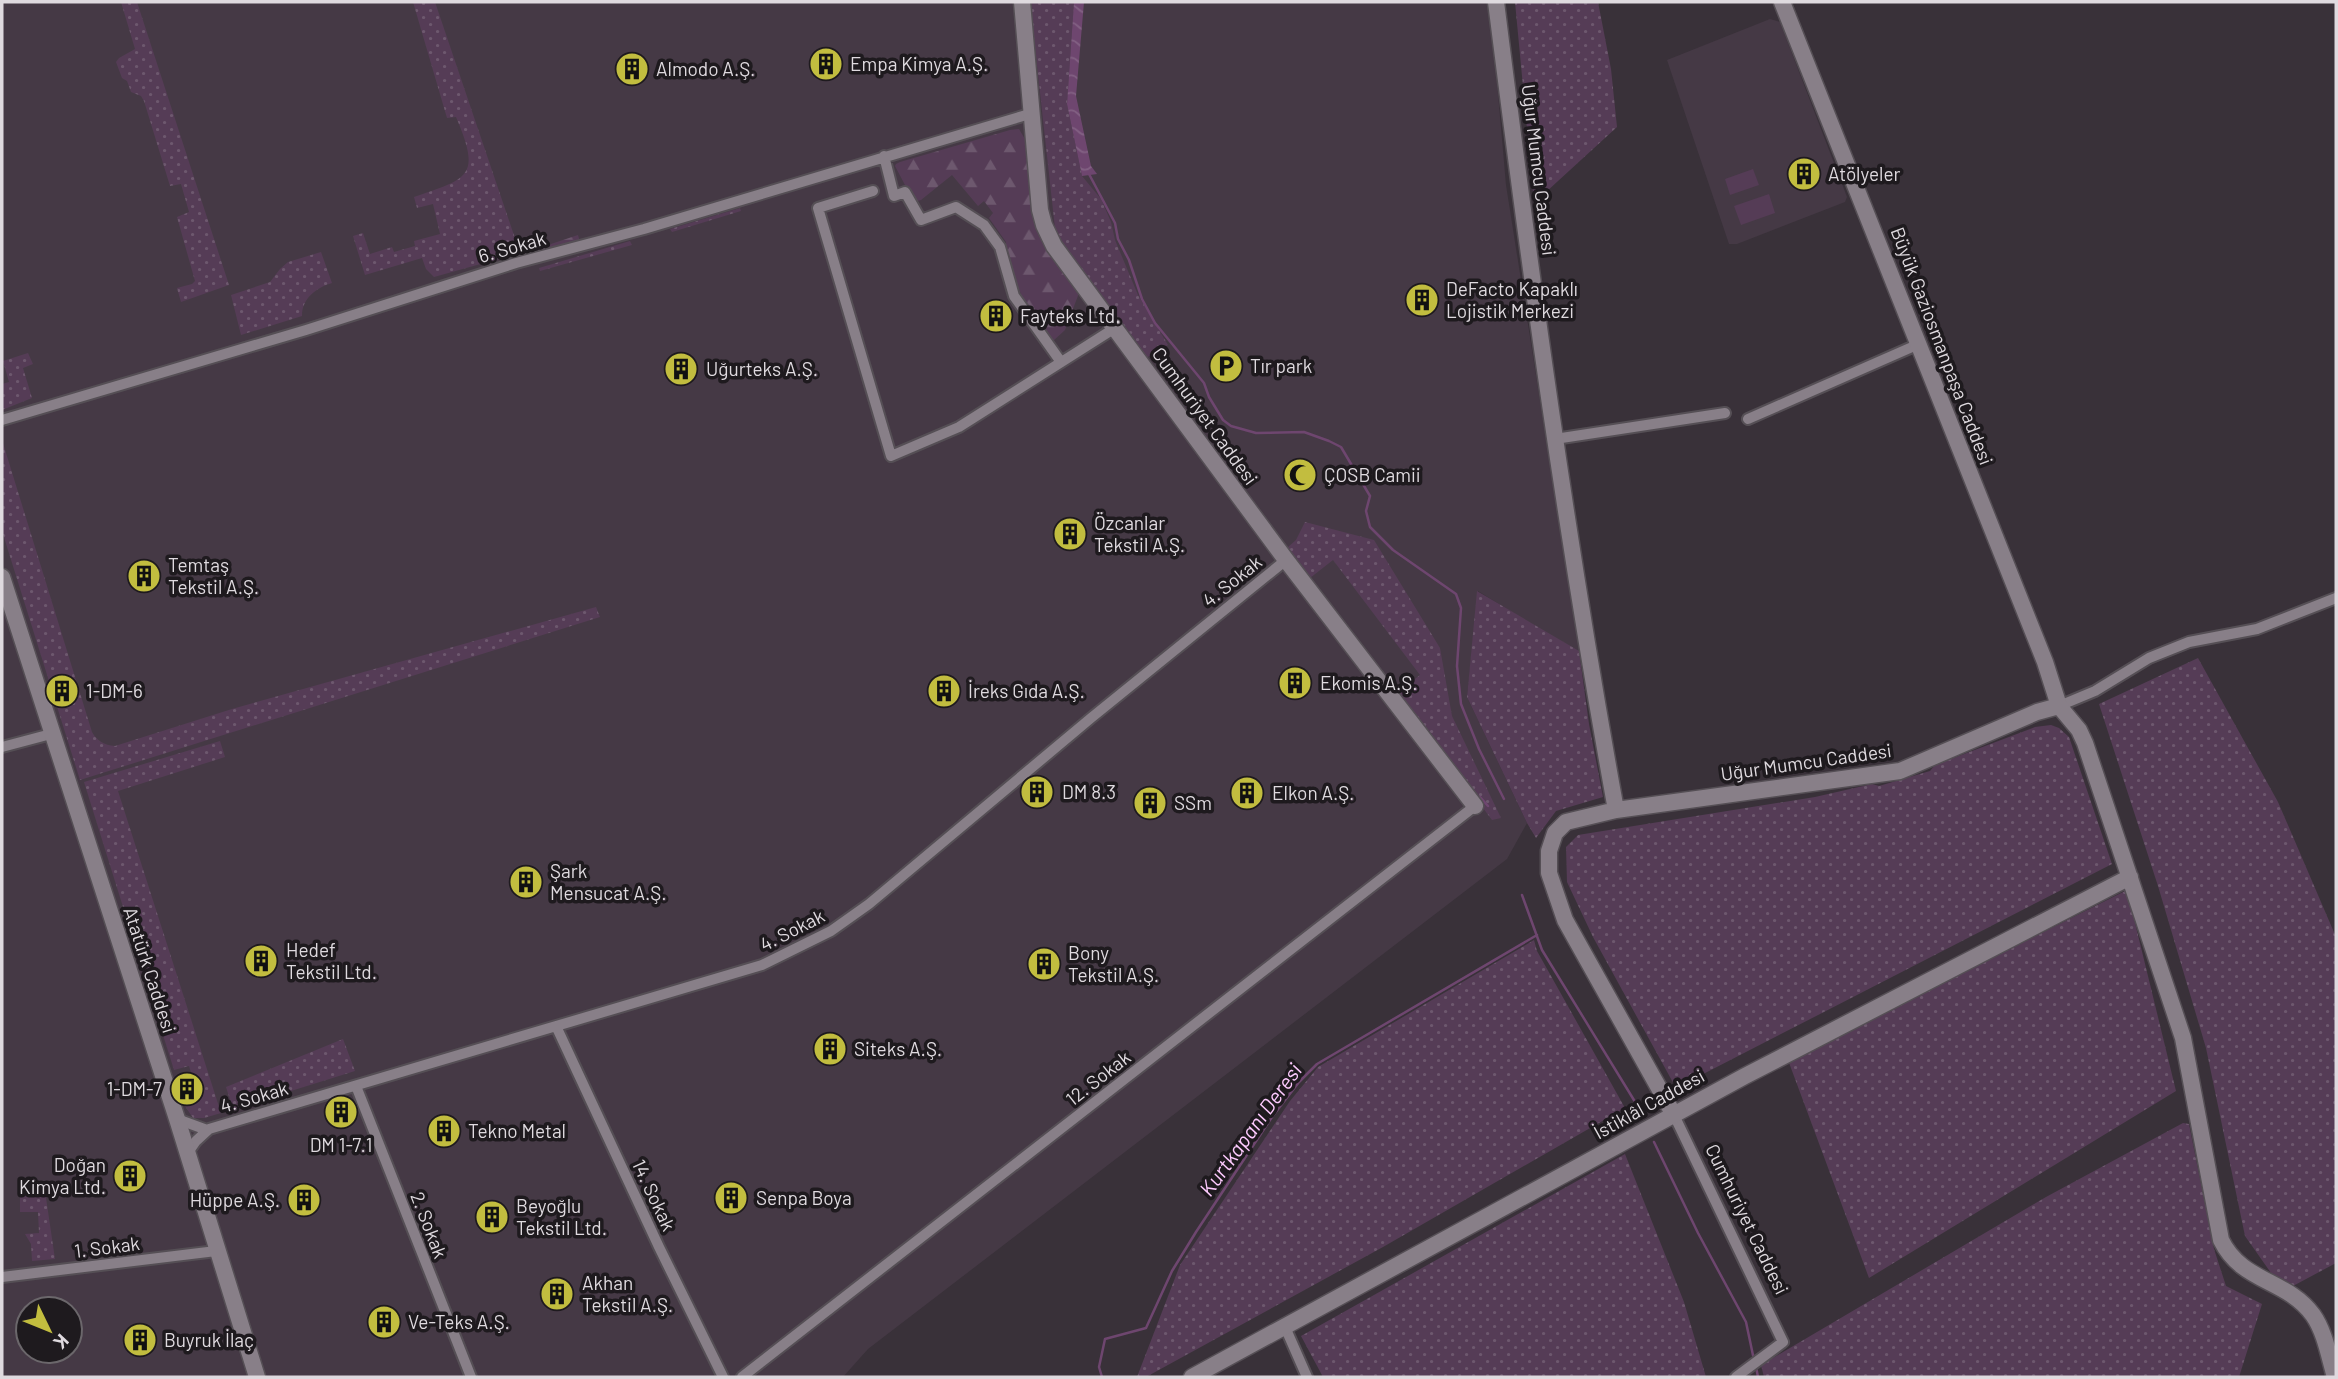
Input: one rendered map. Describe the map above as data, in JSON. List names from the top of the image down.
{
  "streets": {
    "street": [
      "Uğur Mumcu Caddesi",
      "6. Sokak",
      "Büyük Gaziosmanpaşa Caddesi",
      "Cumhuriyet Caddesi",
      "4. Sokak",
      "Atatürk Caddesi",
      "12. Sokak",
      "İstiklâl Caddesi",
      "14. Sokak",
      "2. Sokak",
      "1. Sokak"
    ]
  },
  "crossings": [
    ["Uğur Mumcu Caddesi", "Büyük Gaziosmanpaşa Caddesi"],
    ["6. Sokak", "Cumhuriyet Caddesi"],
    ["Cumhuriyet Caddesi", "4. Sokak"],
    ["Cumhuriyet Caddesi", "12. Sokak"],
    ["Cumhuriyet Caddesi", "İstiklâl Caddesi"],
    ["4. Sokak", "14. Sokak"],
    ["4. Sokak", "2. Sokak"],
    ["Atatürk Caddesi", "1. Sokak"]
  ],
  "water": ["Kurtkapanı Deresi"],
  "places": {
    "building": [
      "Empa Kimya A.Ş.",
      "Almodo A.Ş.",
      "Atölyeler",
      "DeFacto Kapaklı Lojistik Merkezi",
      "Fayteks Ltd.",
      "Uğurteks A.Ş.",
      "Özcanlar Tekstil A.Ş.",
      "Temtaş Tekstil A.Ş.",
      "Ekomis A.Ş.",
      "1-DM-6",
      "İreks Gıda A.Ş.",
      "DM 8.3",
      "Elkon A.Ş.",
      "SSm",
      "Şark Mensucat A.Ş.",
      "Hedef Tekstil Ltd.",
      "Bony Tekstil A.Ş.",
      "Siteks A.Ş.",
      "1-DM-7",
      "DM 1-7.1",
      "Tekno Metal",
      "Doğan Kimya Ltd.",
      "Senpa Boya",
      "Hüppe A.Ş.",
      "Beyoğlu Tekstil Ltd.",
      "Akhan Tekstil A.Ş.",
      "Ve-Teks A.Ş.",
      "Buyruk İlaç"
    ],
    "parking": ["Tır park"],
    "mosque": ["ÇOSB Camii"]
  },
  "north": "bottom right"
}
